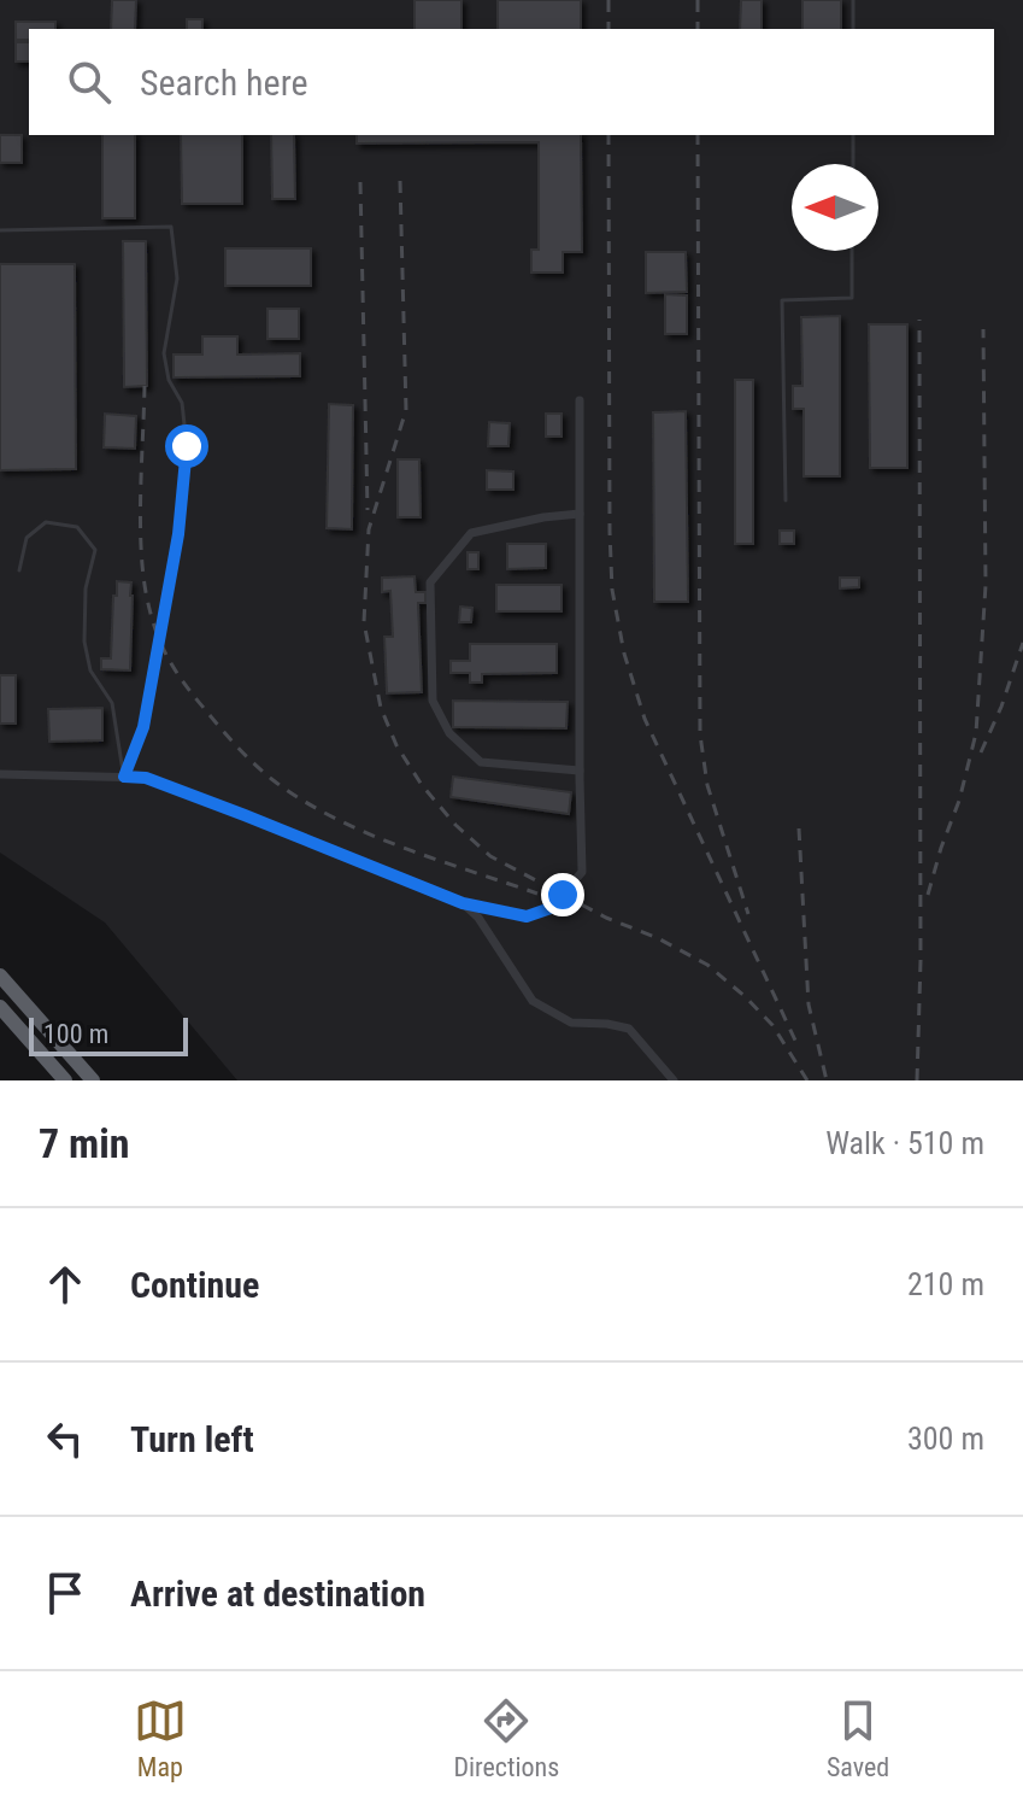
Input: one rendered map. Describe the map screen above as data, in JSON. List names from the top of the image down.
{
  "scale_bar": "100 m",
  "north": "left",
  "page": {
    "search": "Search here",
    "scale": "100 m",
    "heading": ["7 min", "Walk · 510 m"],
    "list": [
      ["Continue", "210 m"],
      ["Turn left", "300 m"],
      "Arrive at destination"
    ],
    "nav": ["Map", "Directions", "Saved"]
  }
}
